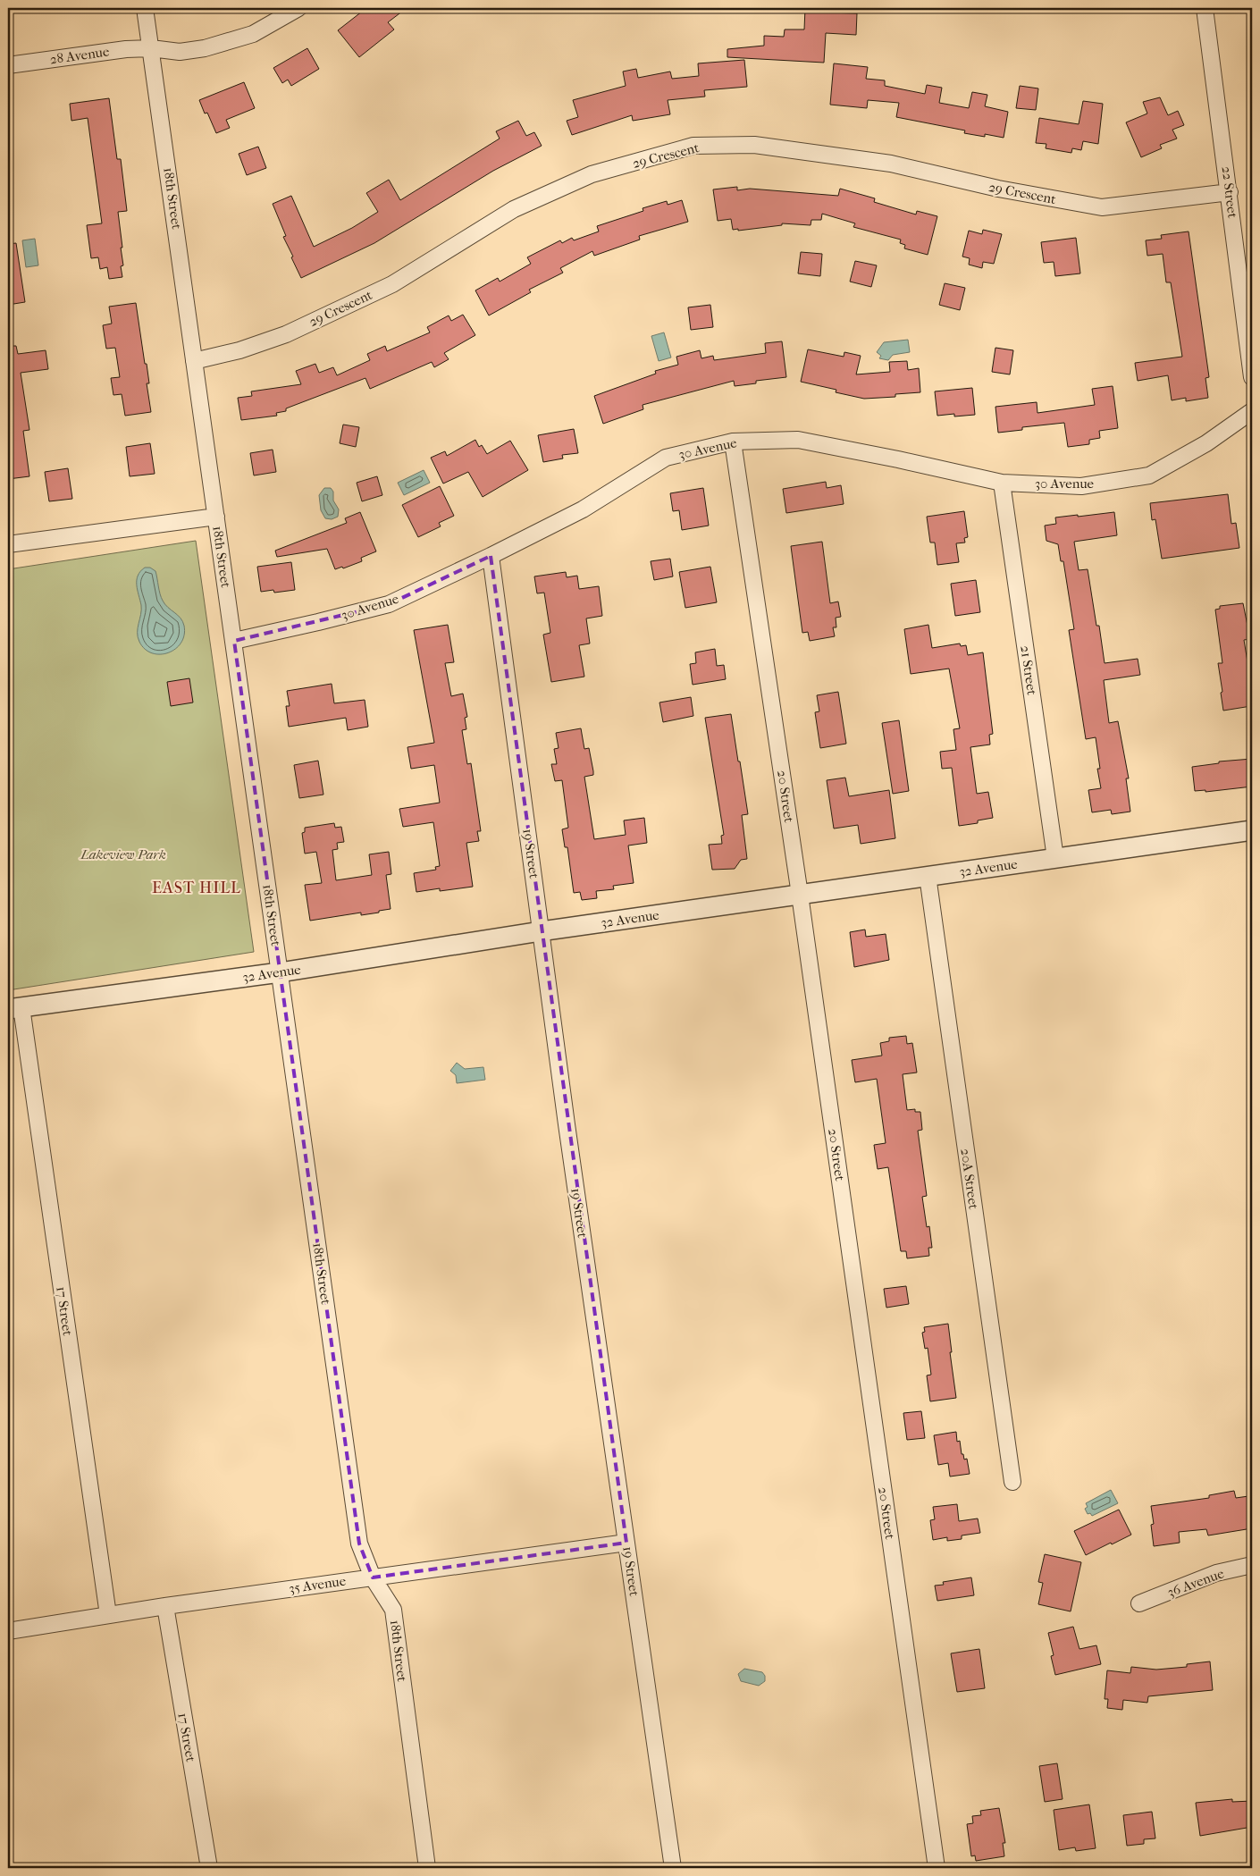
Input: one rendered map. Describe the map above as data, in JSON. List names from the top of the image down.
{
  "streets": {
    "street": [
      "28 Avenue",
      "29 Crescent",
      "22 Street",
      "18th Street",
      "30 Avenue",
      "21 Street",
      "20 Street",
      "19 Street",
      "32 Avenue",
      "20A Street",
      "17 Street",
      "36 Avenue",
      "35 Avenue"
    ]
  },
  "crossings": [
    ["28 Avenue", "18th Street"],
    ["29 Crescent", "22 Street"],
    ["29 Crescent", "18th Street"],
    ["18th Street", "30 Avenue"],
    ["18th Street", "32 Avenue"],
    ["18th Street", "35 Avenue"],
    ["30 Avenue", "21 Street"],
    ["30 Avenue", "20 Street"],
    ["30 Avenue", "19 Street"],
    ["21 Street", "32 Avenue"],
    ["20 Street", "32 Avenue"],
    ["19 Street", "32 Avenue"],
    ["19 Street", "35 Avenue"],
    ["32 Avenue", "20A Street"],
    ["32 Avenue", "17 Street"],
    ["17 Street", "35 Avenue"]
  ],
  "districts": ["EAST HILL"],
  "parks": ["Lakeview Park"]
}
